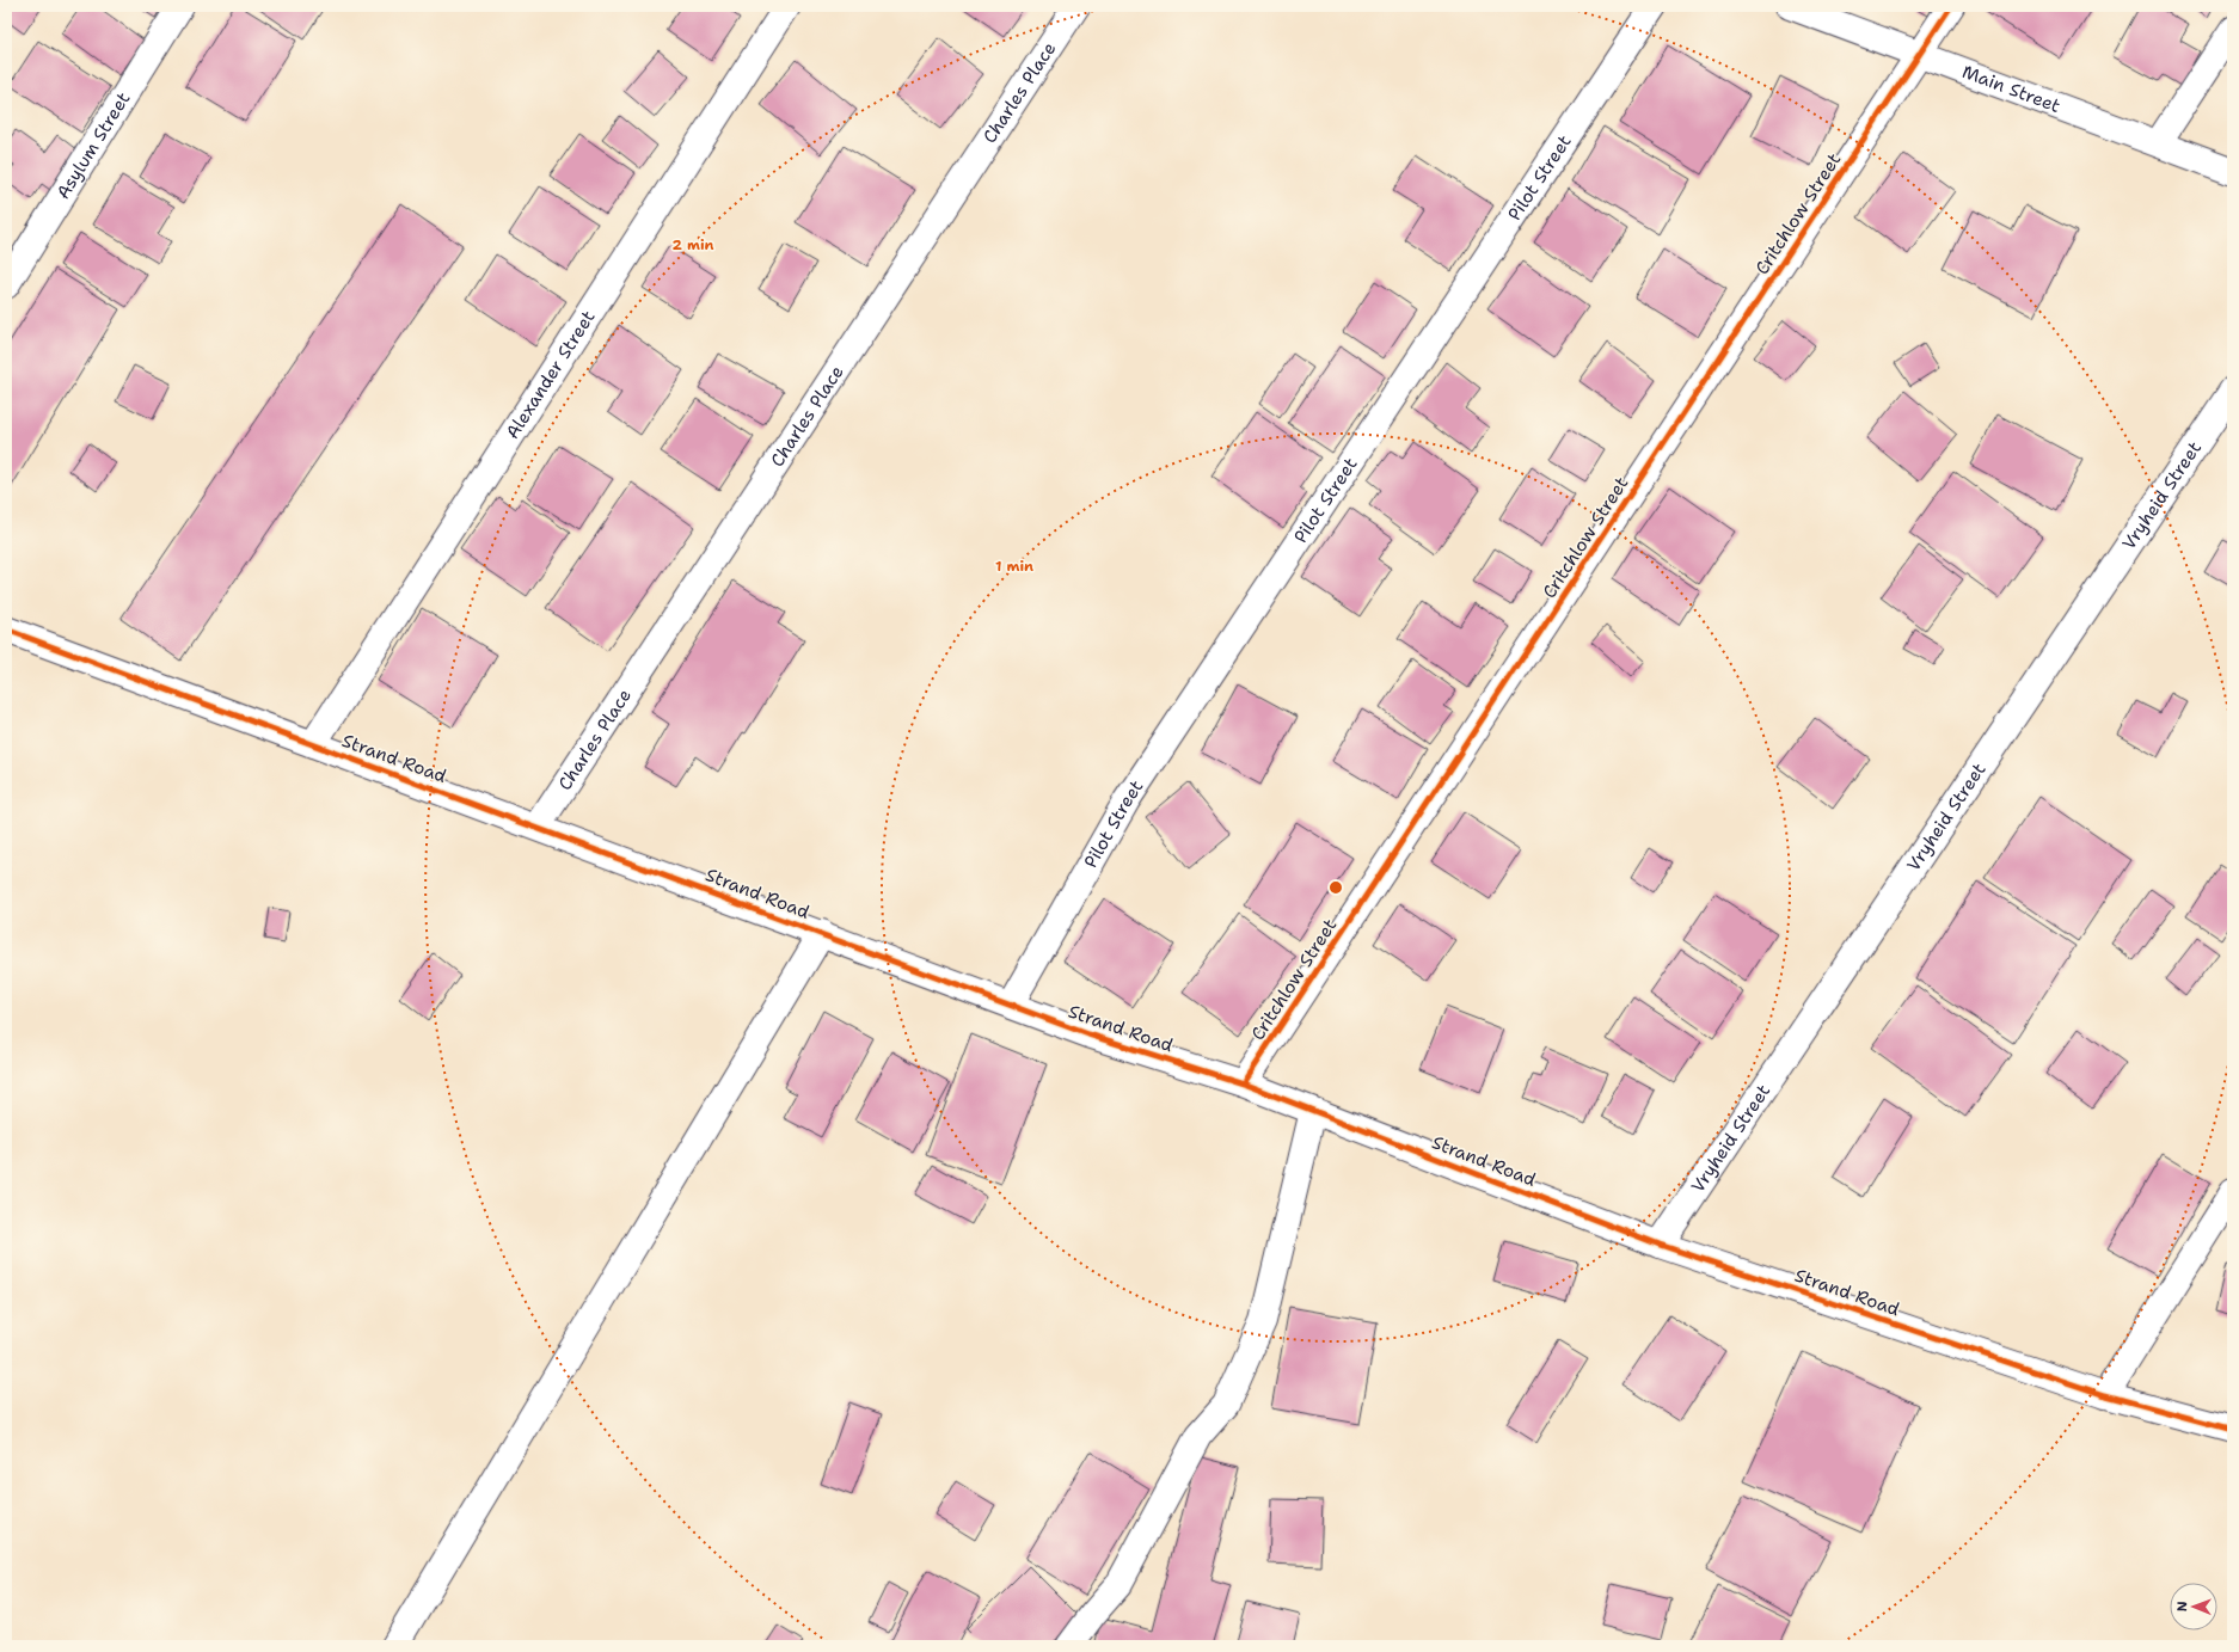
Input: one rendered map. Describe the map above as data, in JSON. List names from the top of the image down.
{
  "streets": {
    "street": [
      "Main Street",
      "Charles Place",
      "Asylum Street",
      "Pilot Street",
      "Critchlow Street",
      "Alexander Street",
      "Vryheid Street",
      "Strand Road"
    ]
  },
  "crossings": [
    ["Main Street", "Critchlow Street"],
    ["Charles Place", "Strand Road"],
    ["Pilot Street", "Strand Road"],
    ["Critchlow Street", "Strand Road"],
    ["Alexander Street", "Strand Road"],
    ["Vryheid Street", "Strand Road"]
  ],
  "north": "left",
  "rings": ["2 min", "1 min"]
}
